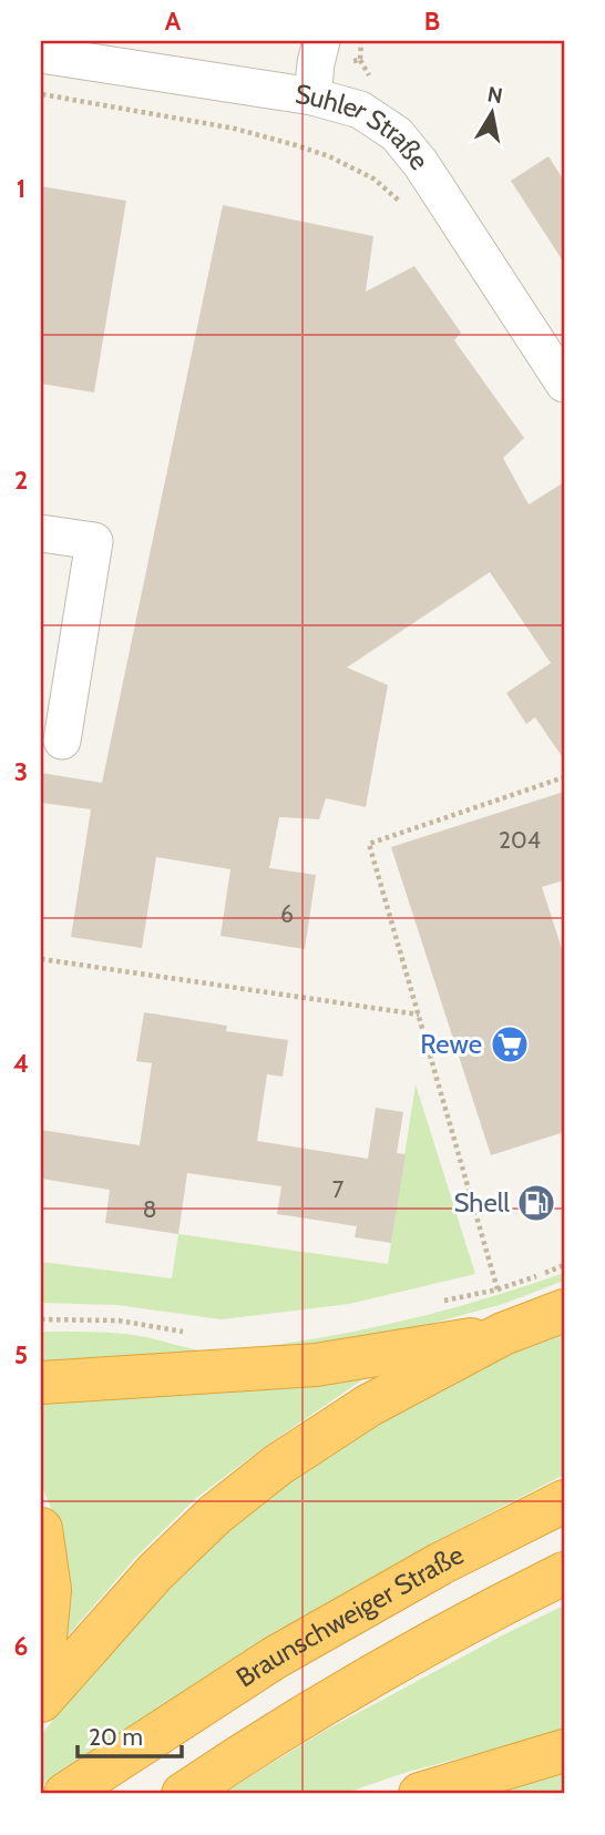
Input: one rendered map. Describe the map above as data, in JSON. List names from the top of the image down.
{
  "streets": {
    "highway": ["Braunschweiger Straße"],
    "street": ["Suhler Straße"]
  },
  "places": {
    "supermarket": ["Rewe"],
    "fuel station": ["Shell"]
  },
  "house_numbers": [
    "204",
    "6",
    "7",
    "8"
  ],
  "scale_bar": "20 m",
  "north": "top",
  "grid": {
    "columns": ["A", "B"],
    "rows": [
      "1",
      "2",
      "3",
      "4",
      "5",
      "6"
    ]
  }
}
